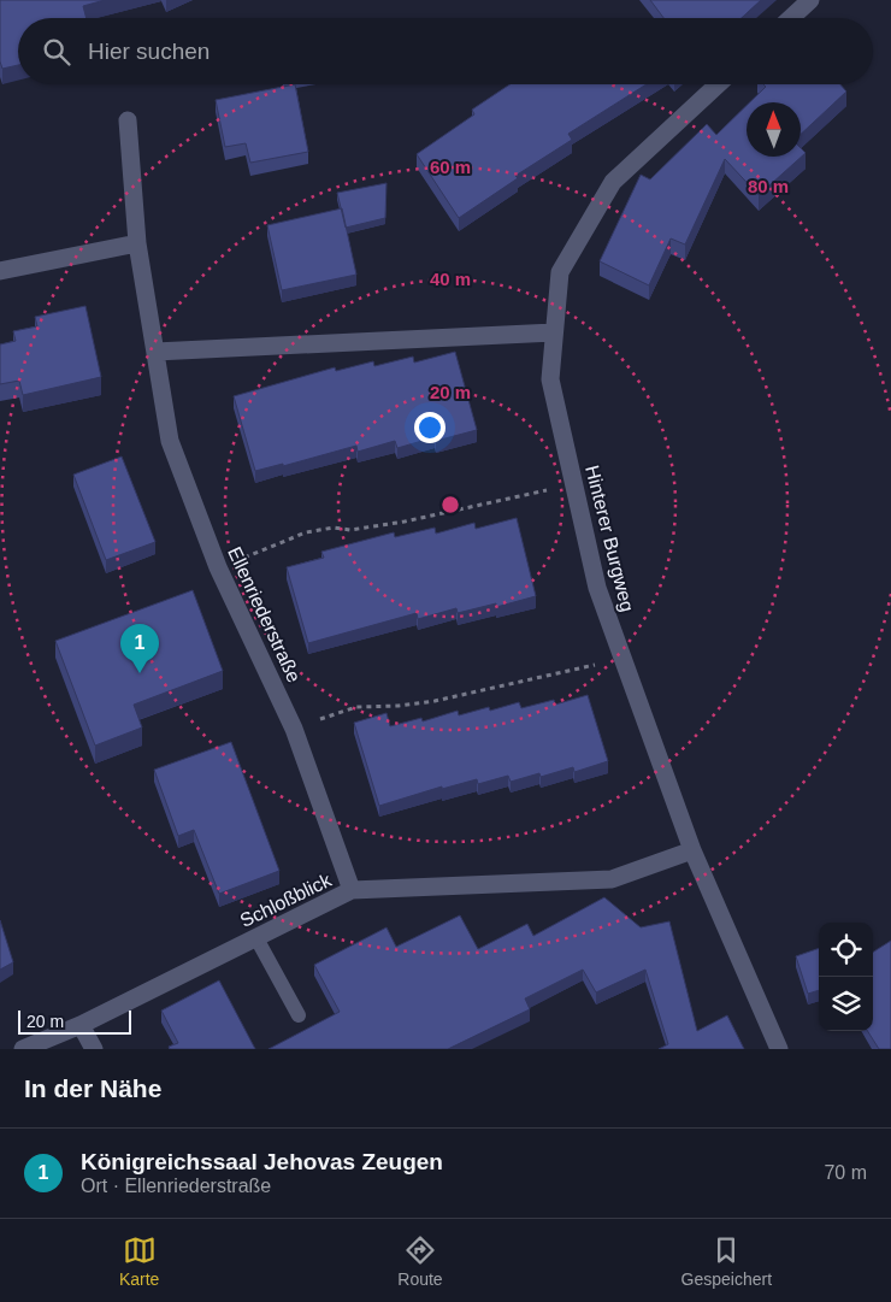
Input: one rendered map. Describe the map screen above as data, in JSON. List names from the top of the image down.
{
  "streets": {
    "street": ["Hinterer Burgweg", "Ellenriederstraße", "Schloßblick"]
  },
  "crossings": [
    ["Hinterer Burgweg", "Schloßblick"],
    ["Ellenriederstraße", "Schloßblick"]
  ],
  "scale_bar": "20 m",
  "north": "top",
  "page": {
    "search": "Hier suchen",
    "pins": "1",
    "scale": "20 m",
    "heading": "In der Nähe",
    "list": [
      {
        "mark": "1",
        "name": "Königreichssaal Jehovas Zeugen",
        "note": "Ort · Ellenriederstraße",
        "value": "70 m"
      }
    ],
    "nav": ["Karte", "Route", "Gespeichert"]
  },
  "rings": [
    "60 m",
    "80 m",
    "40 m",
    "20 m"
  ]
}
